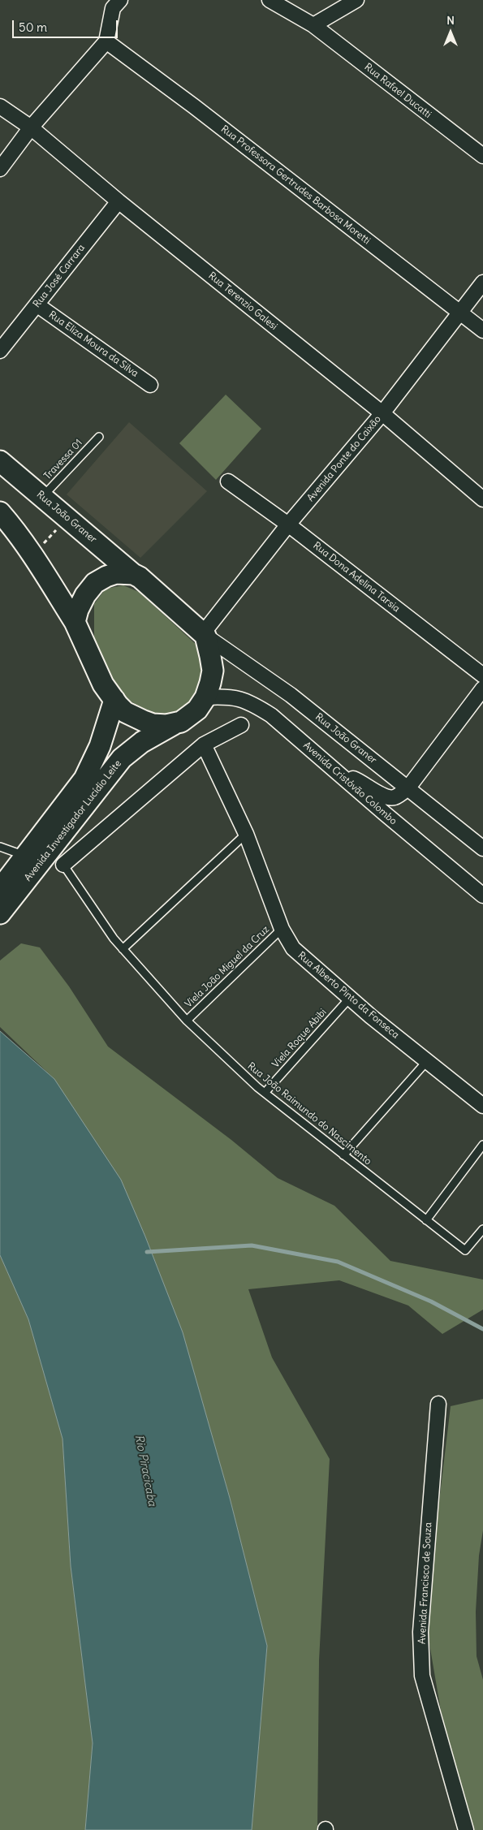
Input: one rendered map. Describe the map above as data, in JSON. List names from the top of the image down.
{
  "streets": {
    "main road": ["Rua João Graner", "Avenida Investigador Lucídio Leite"],
    "street": [
      "Rua Rafael Ducatti",
      "Rua Professora Gertrudes Barbosa Moretti",
      "Rua José Carrara",
      "Rua Terenzio Galesi",
      "Rua Eliza Moura da Silva",
      "Avenida Ponte do Caixão",
      "Rua Dona Adelina Tarsia",
      "Avenida Cristóvão Colombo",
      "Rua Alberto Pinto da Fonseca",
      "Avenida Francisco de Souza"
    ],
    "lane": [
      "Travessa 01",
      "Viela João Miguel da Cruz",
      "Viela Roque Abibi",
      "Rua João Raimundo do Nascimento"
    ]
  },
  "crossings": [
    ["Rua Professora Gertrudes Barbosa Moretti", "Avenida Ponte do Caixão"],
    ["Rua José Carrara", "Rua Terenzio Galesi"],
    ["Rua José Carrara", "Rua Eliza Moura da Silva"],
    ["Rua Terenzio Galesi", "Avenida Ponte do Caixão"],
    ["Avenida Ponte do Caixão", "Rua João Graner"],
    ["Avenida Ponte do Caixão", "Rua Dona Adelina Tarsia"],
    ["Avenida Ponte do Caixão", "Avenida Cristóvão Colombo"],
    ["Avenida Ponte do Caixão", "Avenida Investigador Lucídio Leite"],
    ["Travessa 01", "Rua João Graner"],
    ["Rua João Graner", "Avenida Cristóvão Colombo"],
    ["Rua João Graner", "Avenida Investigador Lucídio Leite"],
    ["Avenida Cristóvão Colombo", "Avenida Investigador Lucídio Leite"],
    ["Viela João Miguel da Cruz", "Rua Alberto Pinto da Fonseca"],
    ["Viela João Miguel da Cruz", "Rua João Raimundo do Nascimento"],
    ["Rua Alberto Pinto da Fonseca", "Viela Roque Abibi"],
    ["Viela Roque Abibi", "Rua João Raimundo do Nascimento"]
  ],
  "water": ["Rio Piracicaba"],
  "scale_bar": "50 m",
  "north": "top"
}
